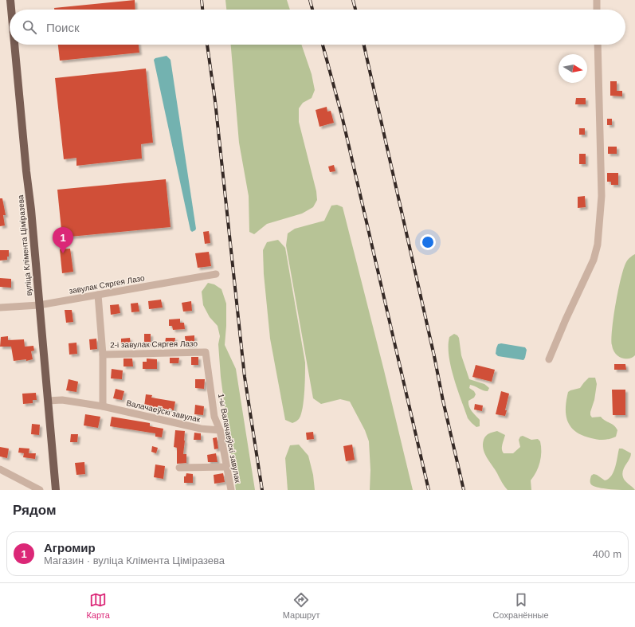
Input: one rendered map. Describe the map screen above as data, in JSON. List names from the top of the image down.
{
  "streets": {
    "main road": ["вуліца Клімента Ціміразева"],
    "street": [
      "завулак Сяргея Лазо",
      "2-і завулак Сяргея Лазо",
      "Валачаеўскі завулак",
      "1-ы Валачаеўскі завулак"
    ]
  },
  "crossings": [
    ["вуліца Клімента Ціміразева", "завулак Сяргея Лазо"],
    ["вуліца Клімента Ціміразева", "Валачаеўскі завулак"],
    ["2-і завулак Сяргея Лазо", "1-ы Валачаеўскі завулак"],
    ["Валачаеўскі завулак", "1-ы Валачаеўскі завулак"]
  ],
  "north": "right",
  "page": {
    "search": "Поиск",
    "pins": "1",
    "heading": "Рядом",
    "list": [
      {
        "mark": "1",
        "name": "Агромир",
        "note": "Магазин · вуліца Клімента Ціміразева",
        "value": "400 m"
      }
    ],
    "nav": ["Карта", "Маршрут", "Сохранённые"]
  }
}
